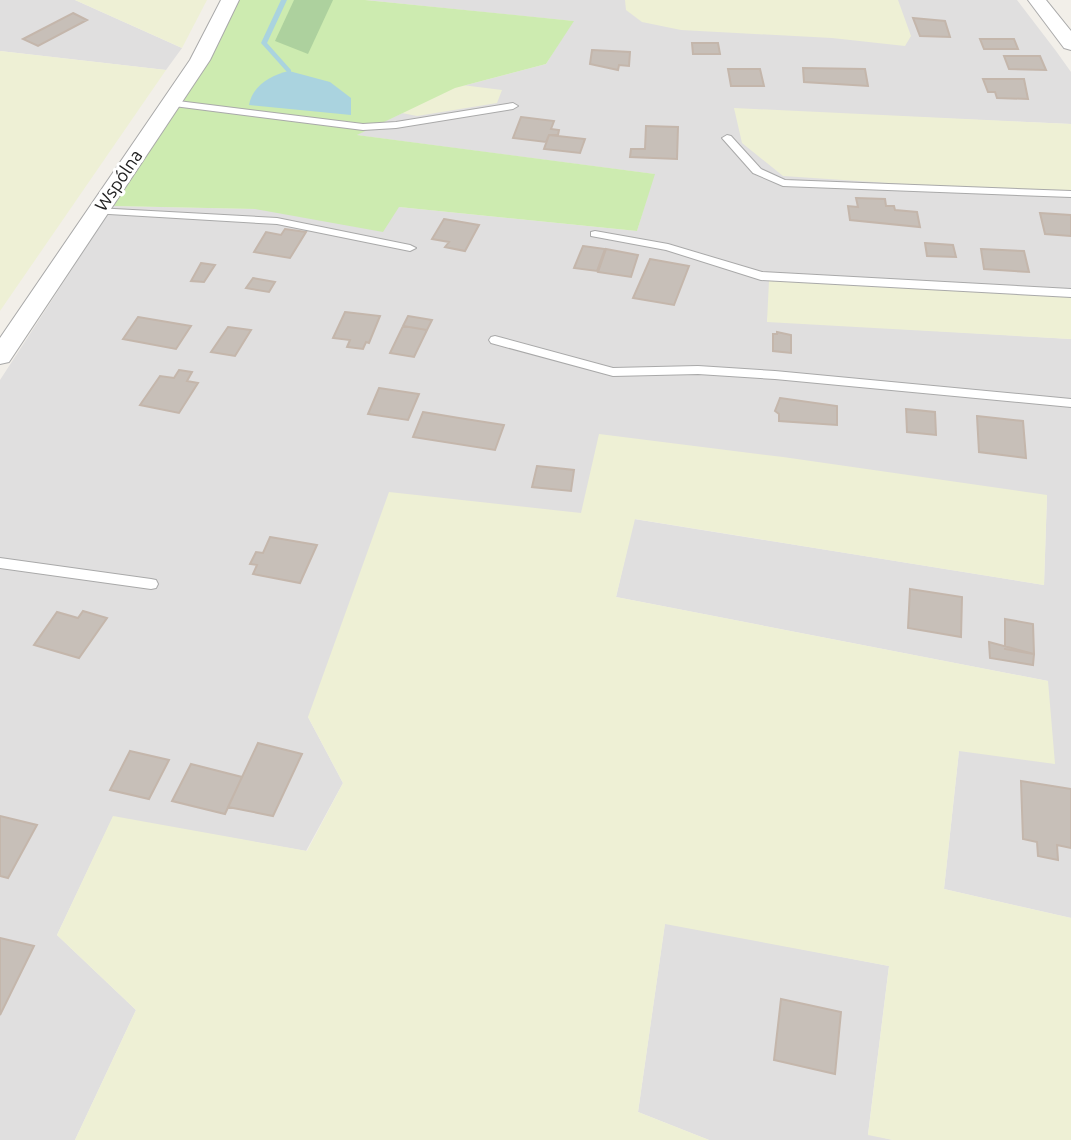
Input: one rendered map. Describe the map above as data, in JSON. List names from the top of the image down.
{
  "streets": {
    "street": ["Wspólna"]
  }
}
